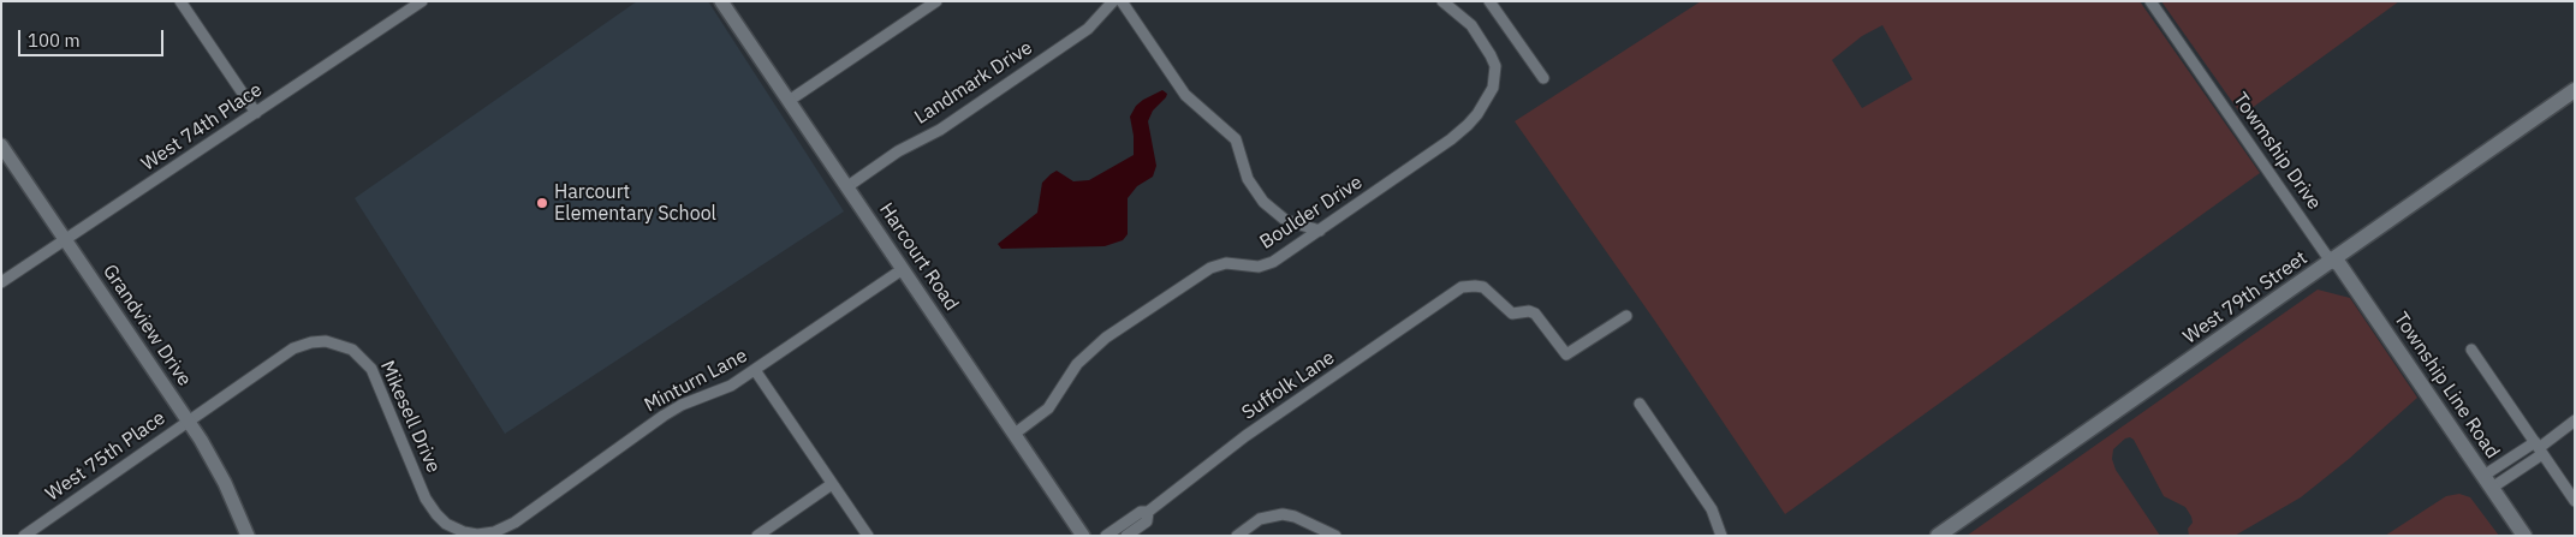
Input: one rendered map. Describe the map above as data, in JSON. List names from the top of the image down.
{
  "streets": {
    "main road": ["West 79th Street", "Township Line Road"],
    "street": [
      "Landmark Drive",
      "West 74th Place",
      "Towmship Drive",
      "Boulder Drive",
      "Harcourt Road",
      "Grandview Drive",
      "Minturn Lane",
      "Suffolk Lane",
      "Mikesell Drive",
      "West 75th Place"
    ]
  },
  "crossings": [
    ["Landmark Drive", "Harcourt Road"],
    ["West 74th Place", "Grandview Drive"],
    ["Towmship Drive", "West 79th Street"],
    ["Towmship Drive", "Township Line Road"],
    ["Boulder Drive", "Harcourt Road"],
    ["Harcourt Road", "Minturn Lane"],
    ["West 79th Street", "Township Line Road"],
    ["Grandview Drive", "West 75th Place"],
    ["Minturn Lane", "Mikesell Drive"],
    ["Mikesell Drive", "West 75th Place"]
  ],
  "places": ["Harcourt Elementary School"],
  "scale_bar": "100 m"
}
